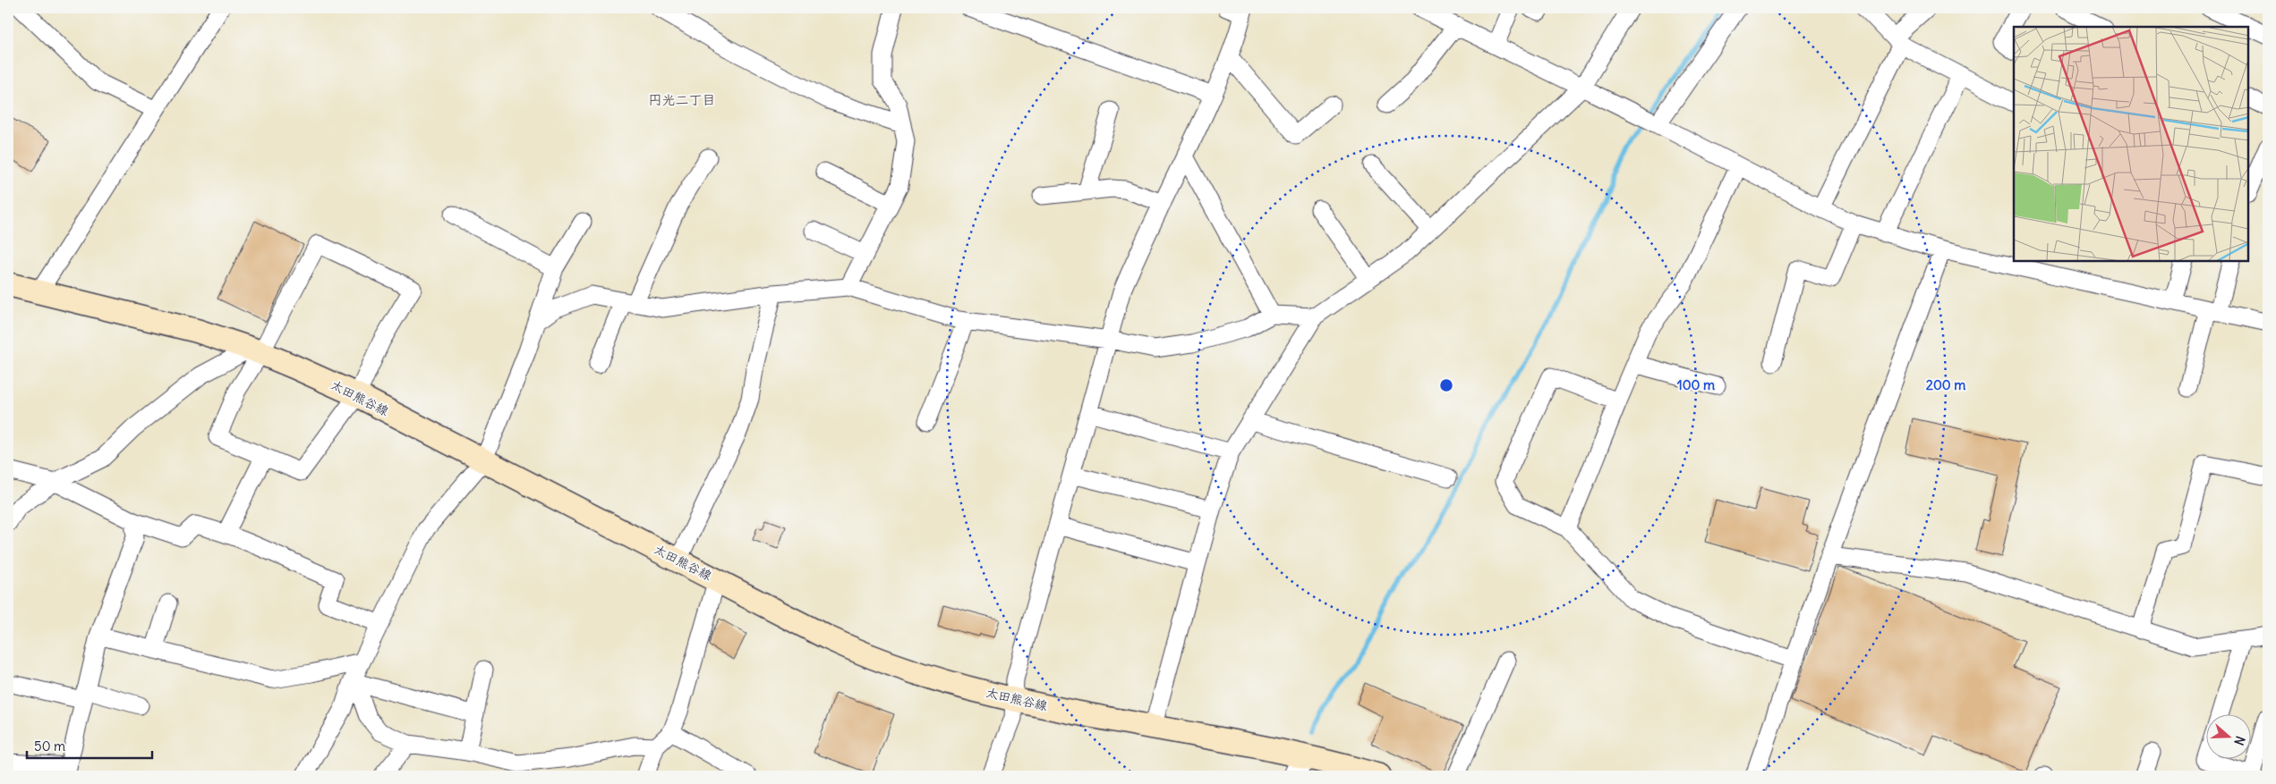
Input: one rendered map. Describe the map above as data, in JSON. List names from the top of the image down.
{
  "streets": {
    "main road": ["太田熊谷線"]
  },
  "districts": ["円光二丁目"],
  "scale_bar": "50 m",
  "north": "right",
  "rings": ["100 m", "200 m"]
}
